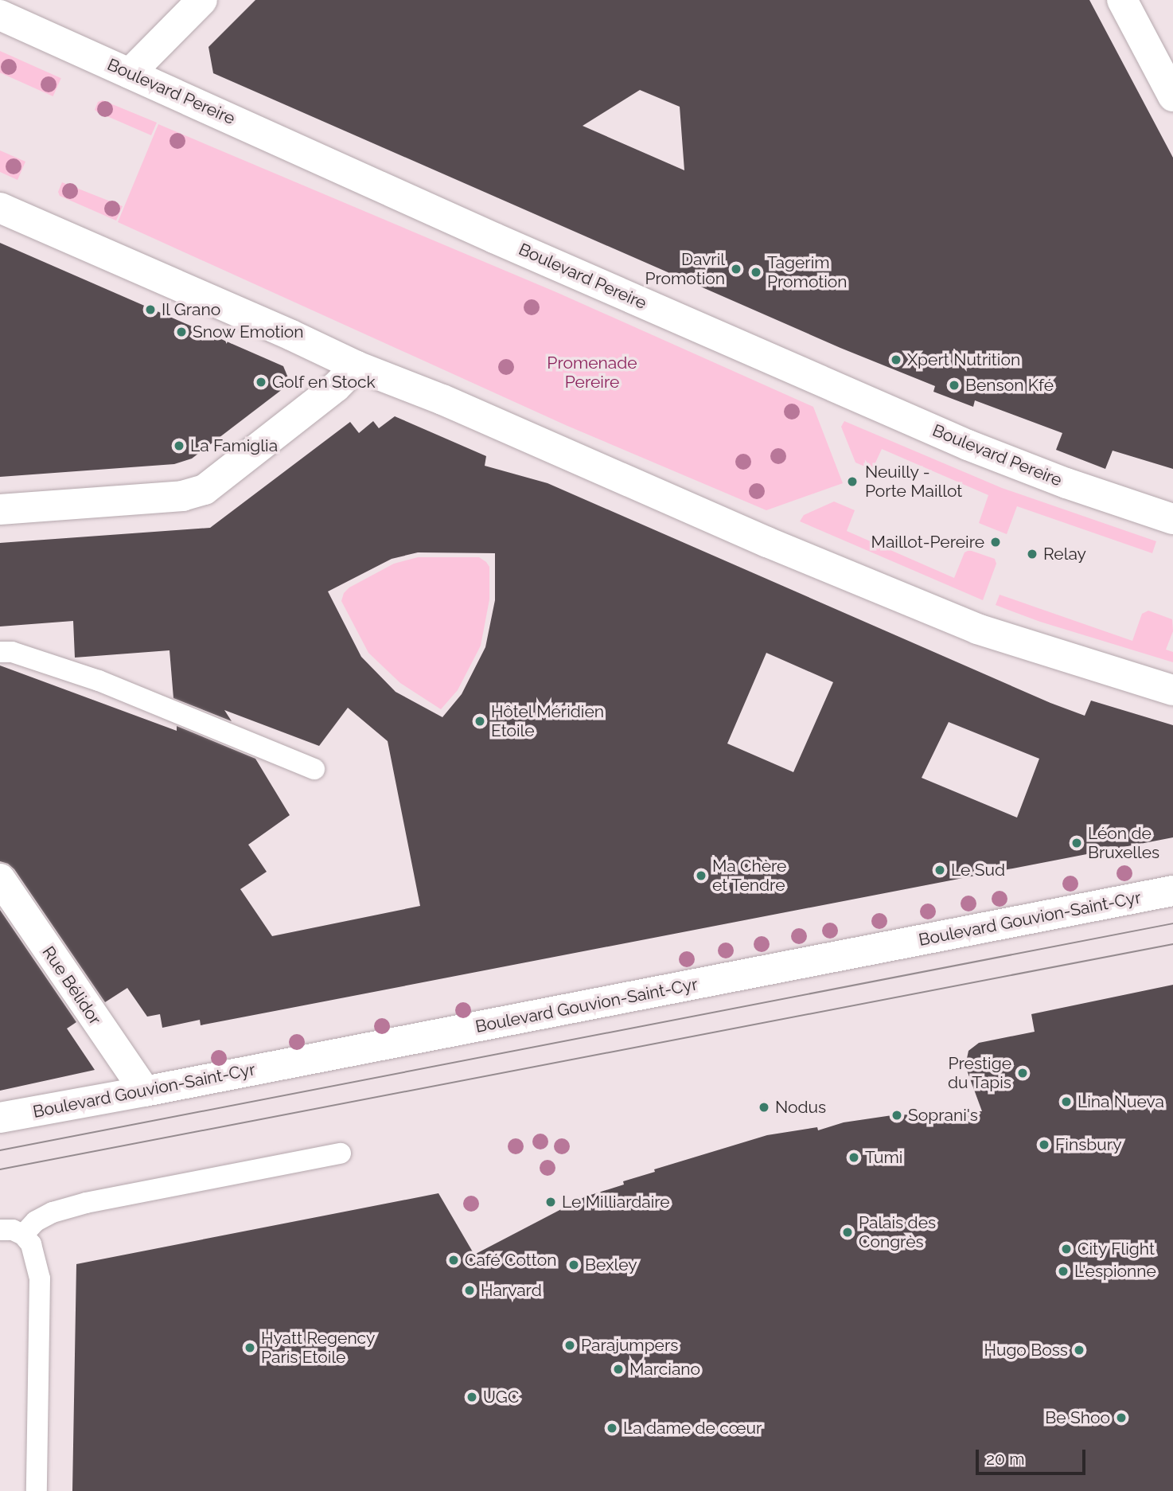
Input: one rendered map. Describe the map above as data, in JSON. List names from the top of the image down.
{
  "streets": {
    "street": ["Boulevard Pereire", "Boulevard Gouvion-Saint-Cyr", "Rue Bélidor"]
  },
  "crossings": [
    ["Boulevard Gouvion-Saint-Cyr", "Rue Bélidor"]
  ],
  "parks": ["Promenade Pereire"],
  "places": [
    "Davril Promotion",
    "Tagerim Promotion",
    "Il Grano",
    "Snow Emotion",
    "Xpert Nutrition",
    "Golf en Stock",
    "Benson Kfé",
    "La Famiglia",
    "Neuilly - Porte Maillot",
    "Maillot-Pereire",
    "Relay",
    "Hôtel Méridien Etoile",
    "Léon de Bruxelles",
    "Le Sud",
    "Ma Chère et Tendre",
    "Prestige du Tapis",
    "Lina Nueva",
    "Nodus",
    "Soprani's",
    "Finsbury",
    "Tumi",
    "Le Milliardaire",
    "Palais des Congrès",
    "City Flight",
    "Café Cotton",
    "Bexley",
    "L'espionne",
    "Harvard",
    "Parajumpers",
    "Hyatt Regency Paris Etoile",
    "Hugo Boss",
    "Marciano",
    "UGC",
    "Be Shoo",
    "La dame de cœur"
  ],
  "scale_bar": "20 m"
}
